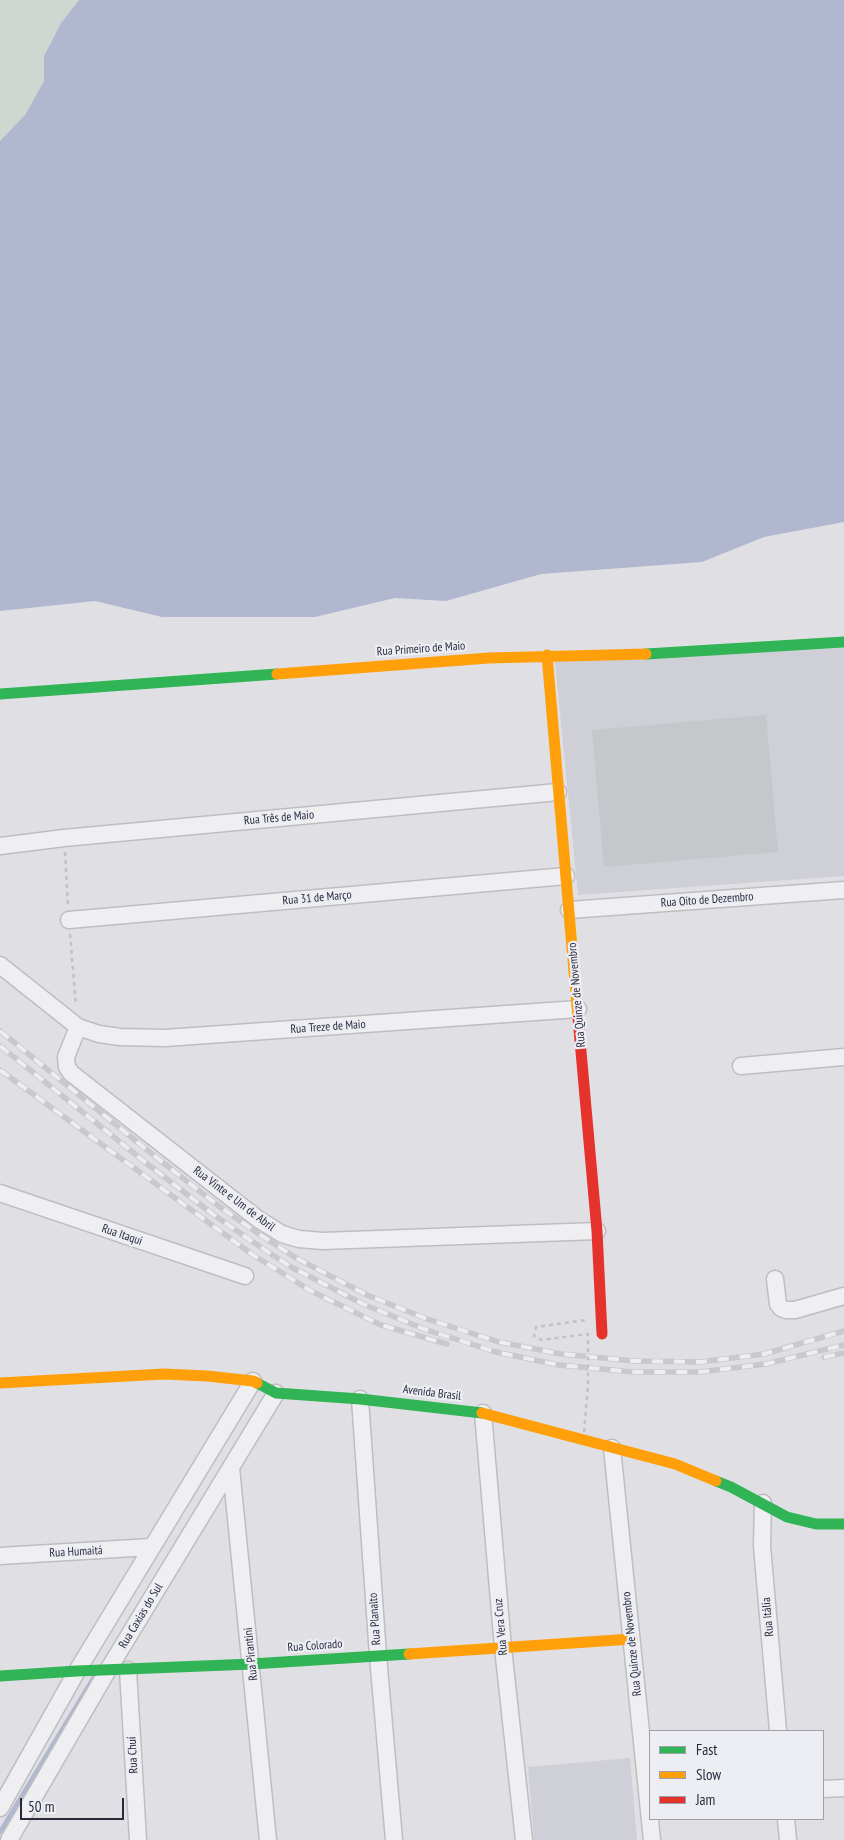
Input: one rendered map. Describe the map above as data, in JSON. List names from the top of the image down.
{
  "streets": {
    "street": [
      "Rua Primeiro de Maio",
      "Rua Três de Maio",
      "Rua 31 de Março",
      "Rua Oito de Dezembro",
      "Rua Quinze de Novembro",
      "Rua Treze de Maio",
      "Rua Vinte e Um de Abril",
      "Rua Itaqui",
      "Avenida Brasil",
      "Rua Humaitá",
      "Rua Caxias do Sul",
      "Rua Itália",
      "Rua Planalto",
      "Rua Vera Cruz",
      "Rua Colorado",
      "Rua Pirantini",
      "Rua Chuí"
    ]
  },
  "crossings": [
    ["Rua Primeiro de Maio", "Rua Quinze de Novembro"],
    ["Rua Três de Maio", "Rua Quinze de Novembro"],
    ["Rua 31 de Março", "Rua Quinze de Novembro"],
    ["Rua Oito de Dezembro", "Rua Quinze de Novembro"],
    ["Rua Quinze de Novembro", "Rua Treze de Maio"],
    ["Rua Quinze de Novembro", "Rua Vinte e Um de Abril"],
    ["Rua Quinze de Novembro", "Avenida Brasil"],
    ["Rua Quinze de Novembro", "Rua Colorado"],
    ["Rua Treze de Maio", "Rua Vinte e Um de Abril"],
    ["Avenida Brasil", "Rua Caxias do Sul"],
    ["Avenida Brasil", "Rua Itália"],
    ["Avenida Brasil", "Rua Planalto"],
    ["Avenida Brasil", "Rua Vera Cruz"],
    ["Rua Caxias do Sul", "Rua Colorado"],
    ["Rua Caxias do Sul", "Rua Pirantini"],
    ["Rua Planalto", "Rua Colorado"],
    ["Rua Vera Cruz", "Rua Colorado"],
    ["Rua Colorado", "Rua Pirantini"],
    ["Rua Colorado", "Rua Chuí"]
  ],
  "legend": ["Fast", "Slow", "Jam"],
  "scale_bar": "50 m"
}
